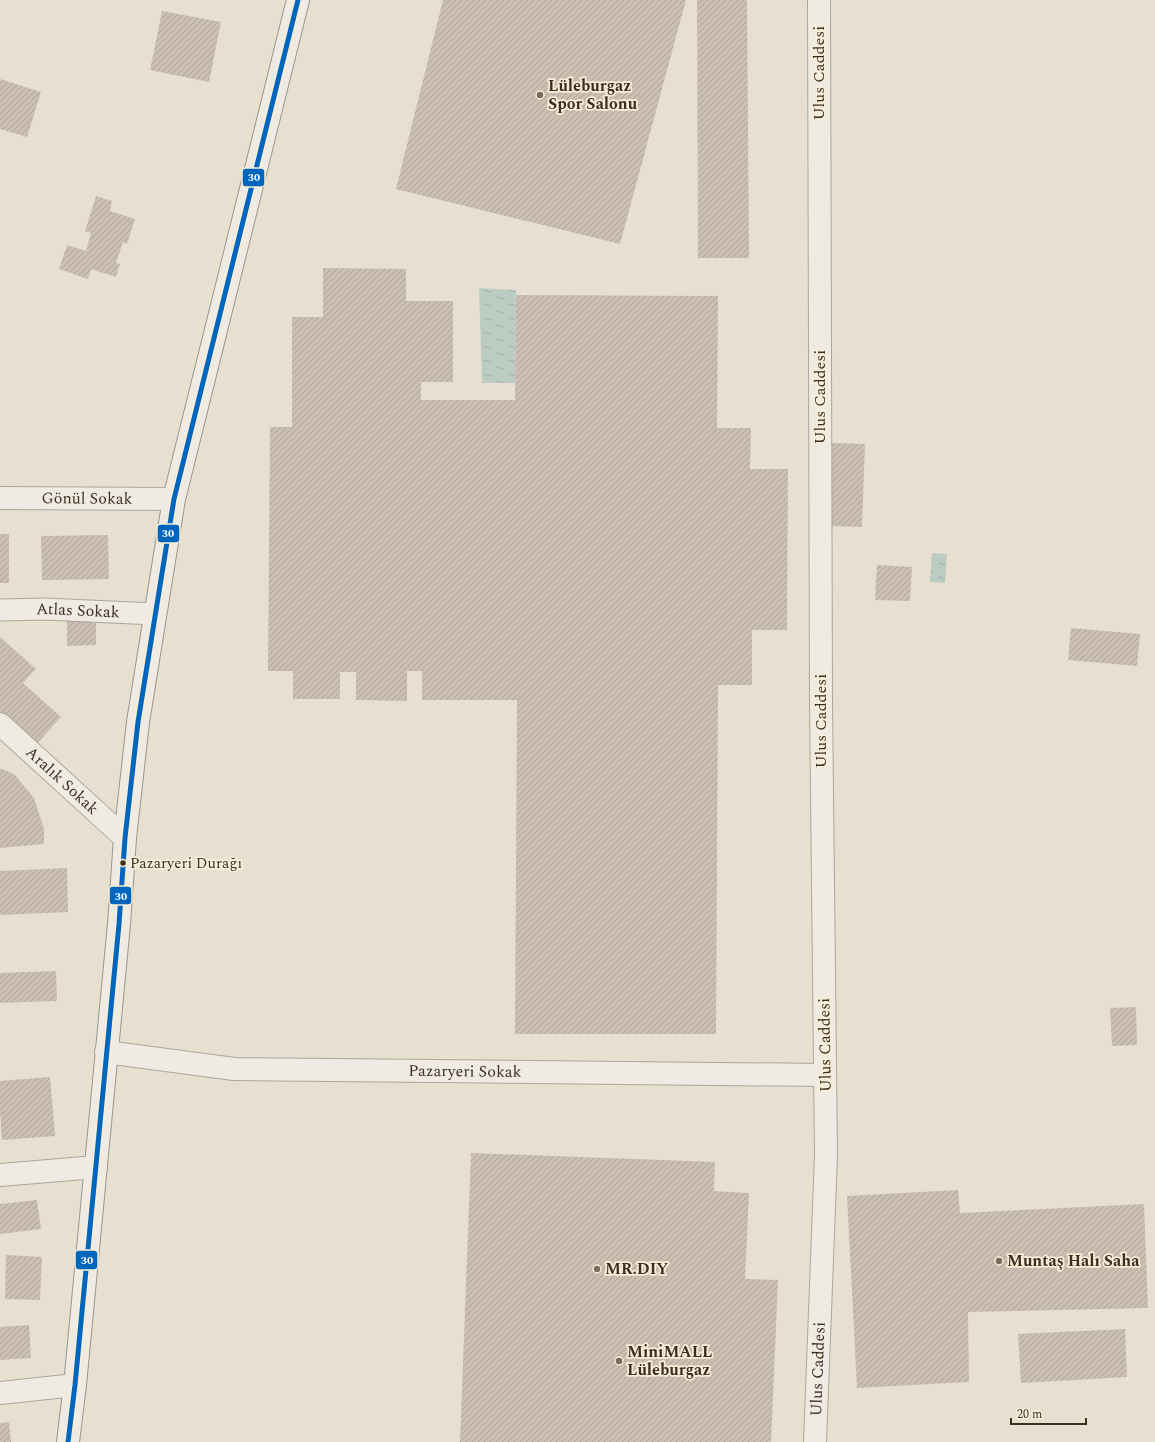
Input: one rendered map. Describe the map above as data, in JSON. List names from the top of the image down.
{
  "streets": {
    "street": [
      "Ulus Caddesi",
      "Gönül Sokak",
      "Atlas Sokak",
      "Aralık Sokak",
      "Pazaryeri Sokak"
    ]
  },
  "crossings": [
    ["Ulus Caddesi", "Pazaryeri Sokak"]
  ],
  "places": [
    "Lüleburgaz Spor Salonu",
    "Pazaryeri Durağı",
    "Muntaş Halı Saha",
    "MR.DIY",
    "MiniMALL Lüleburgaz"
  ],
  "lines": ["transit line 30"],
  "scale_bar": "20 m"
}
